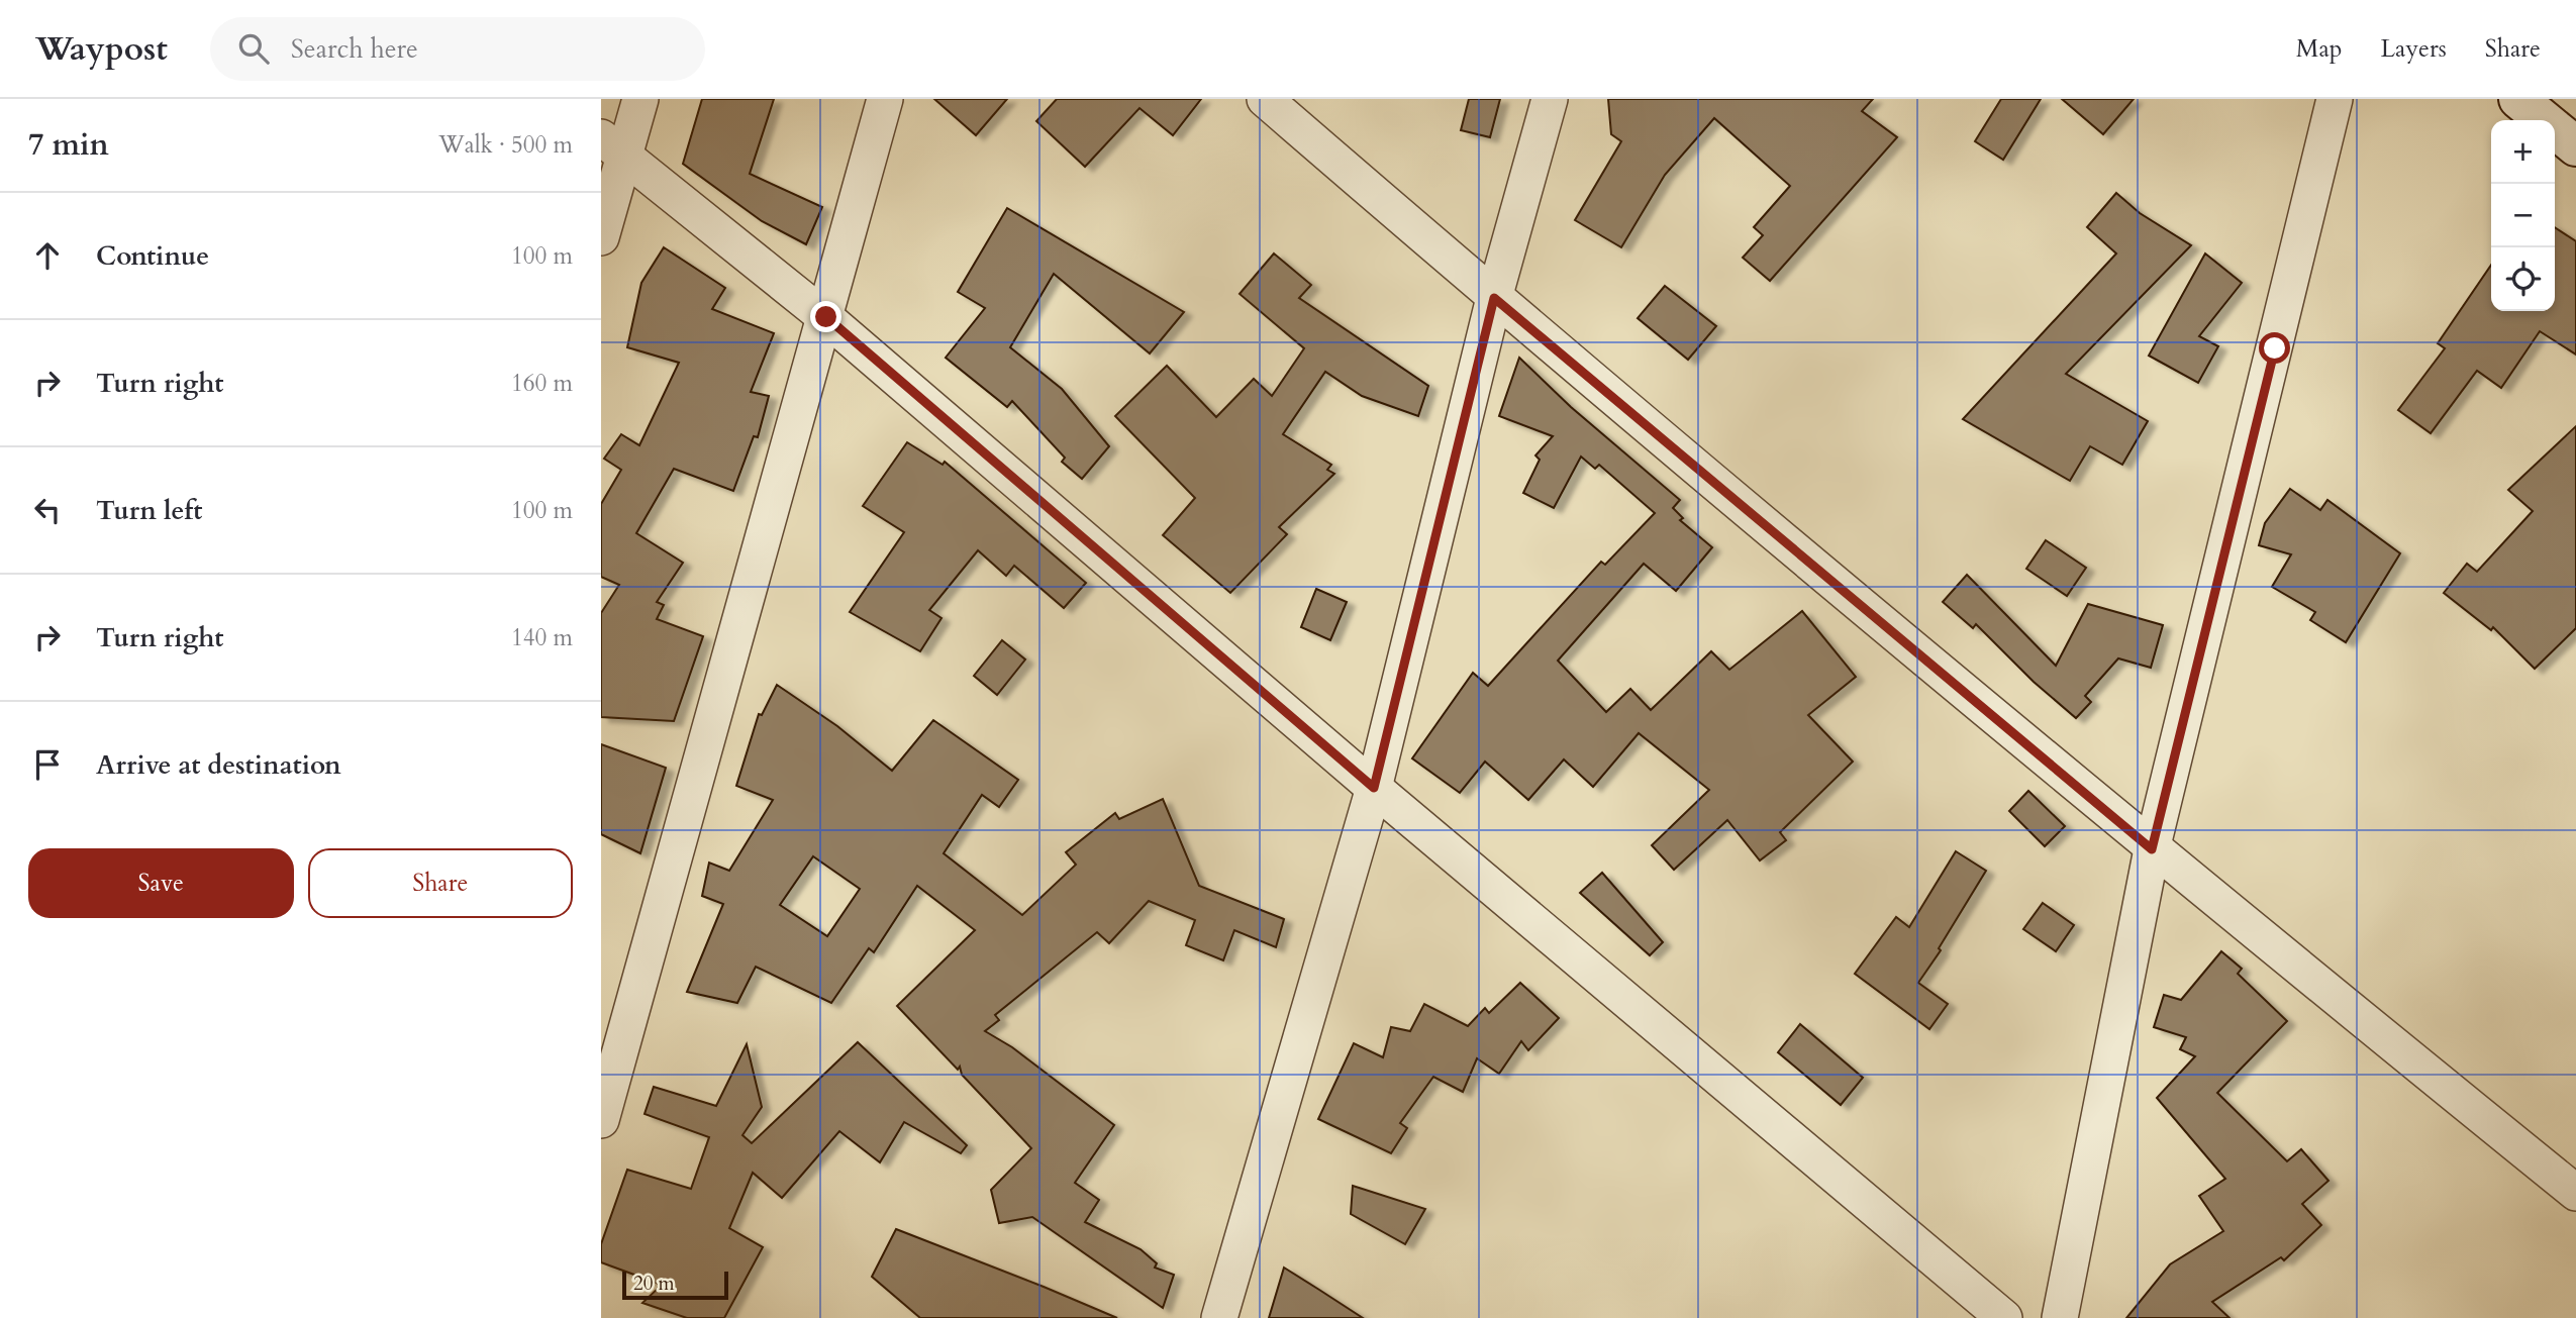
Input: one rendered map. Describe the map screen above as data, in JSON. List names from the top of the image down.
{
  "scale_bar": "20 m",
  "page": {
    "header": "Waypost",
    "search": "Search here",
    "nav": ["Map", "Layers", "Share"],
    "heading": ["7 min", "Walk · 500 m"],
    "map_buttons": ["+", "−"],
    "list": [
      ["Continue", "100 m"],
      ["Turn right", "160 m"],
      ["Turn left", "100 m"],
      ["Turn right", "140 m"],
      "Arrive at destination"
    ],
    "buttons": ["Save", "Share"],
    "scale": "20 m"
  }
}
